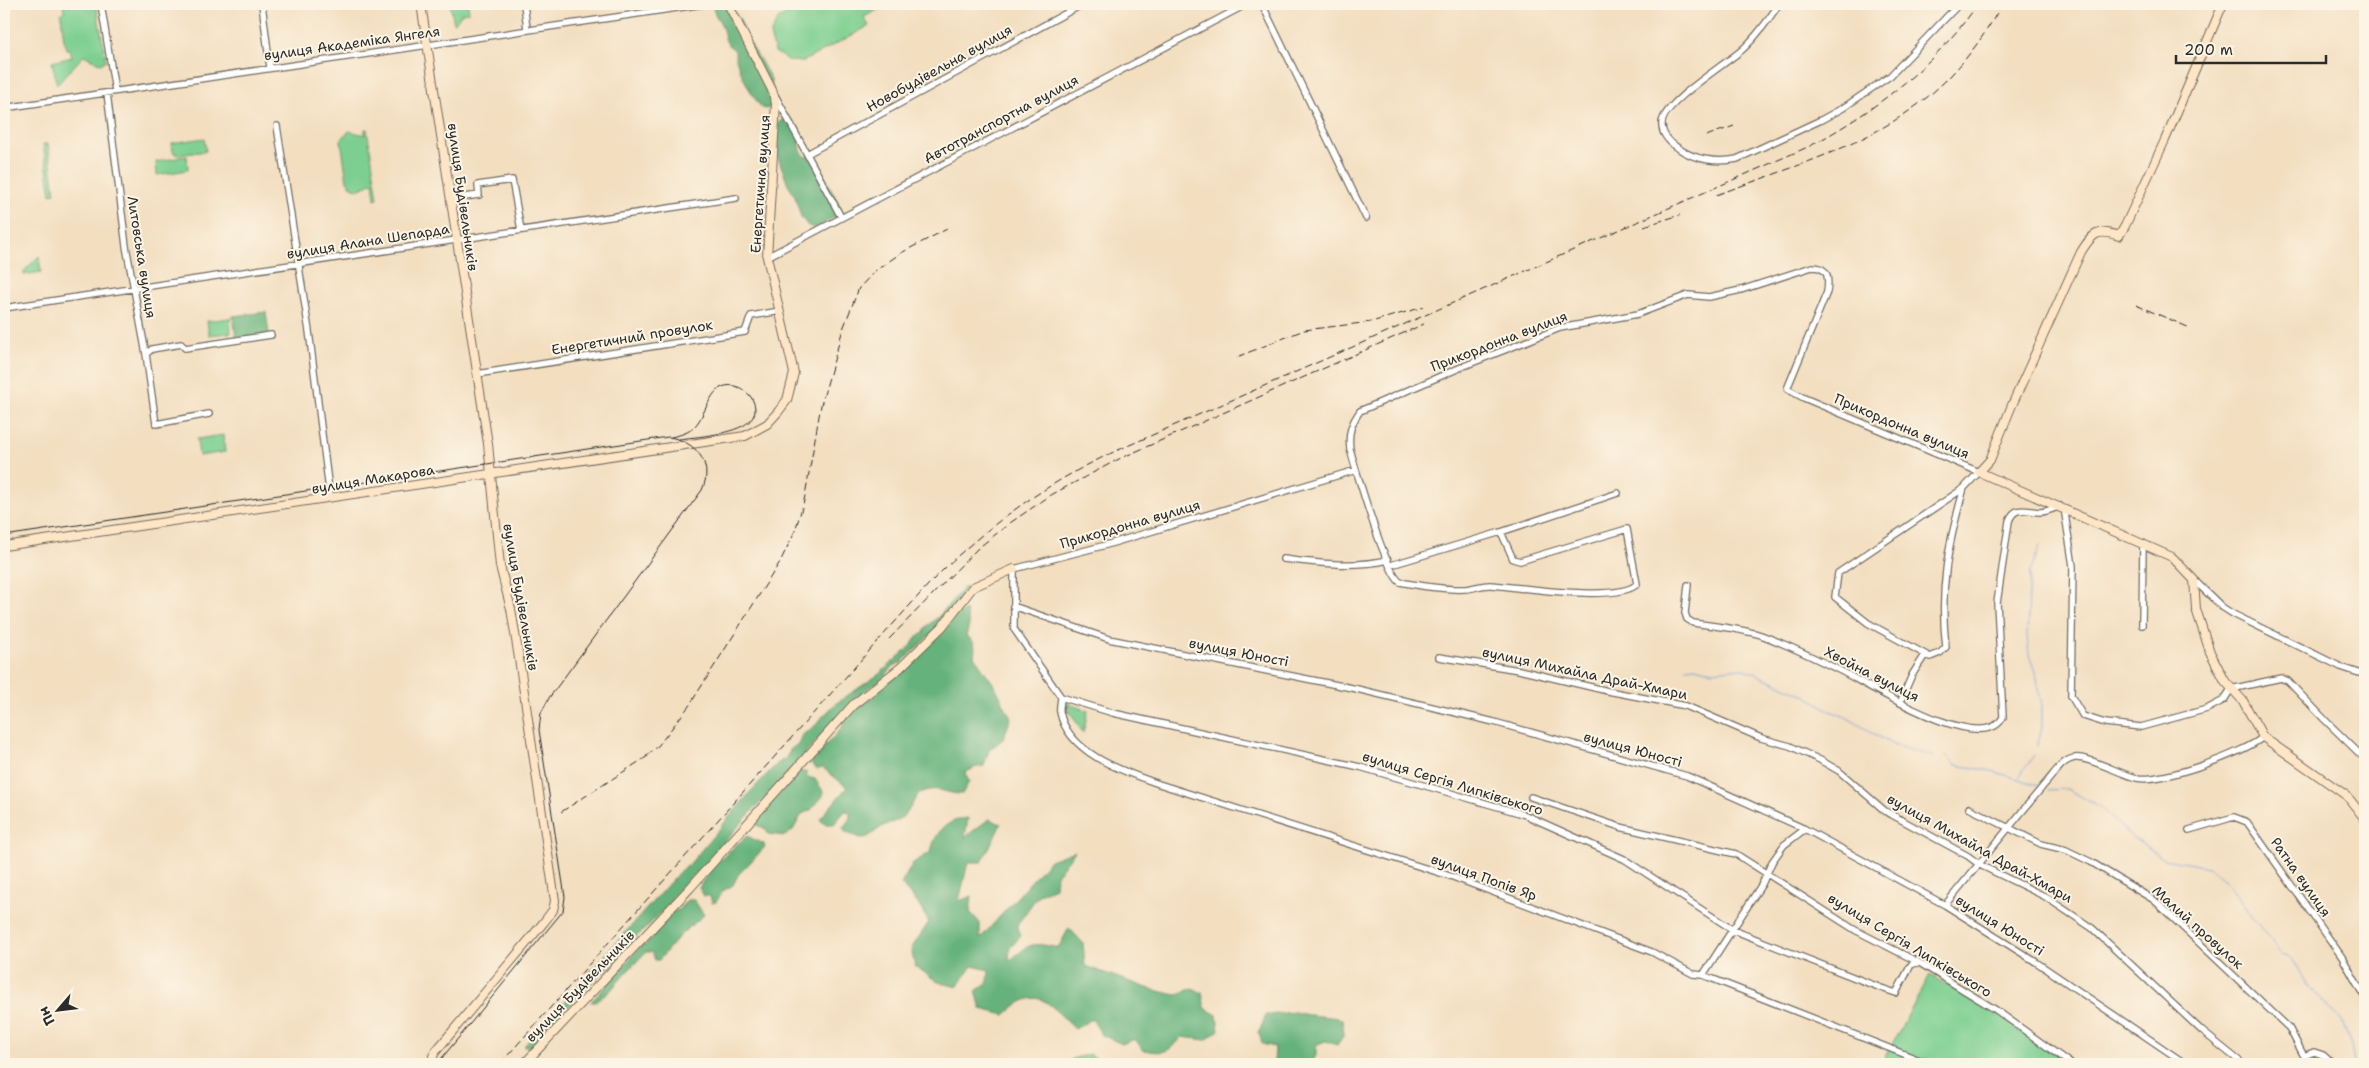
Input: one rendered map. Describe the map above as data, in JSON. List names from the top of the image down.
{
  "streets": {
    "street": [
      "вулиця Академіка Янгеля",
      "Новобудівельна вулиця",
      "Автотранспортна вулиця",
      "Енергетична вулиця",
      "вулиця Будівельників",
      "вулиця Алана Шепарда",
      "Литовська вулиця",
      "Енергетичний провулок",
      "Прикордонна вулиця",
      "вулиця Макарова",
      "вулиця Юності",
      "вулиця Михайла Драй-Хмари",
      "Хвойна вулиця",
      "вулиця Сергія Липківського",
      "вулиця Попів Яр",
      "Ратна вулиця",
      "Малий провулок"
    ]
  },
  "crossings": [
    ["вулиця Академіка Янгеля", "вулиця Будівельників"],
    ["вулиця Академіка Янгеля", "Литовська вулиця"],
    ["Новобудівельна вулиця", "Енергетична вулиця"],
    ["Автотранспортна вулиця", "Енергетична вулиця"],
    ["Енергетична вулиця", "Енергетичний провулок"],
    ["Енергетична вулиця", "вулиця Макарова"],
    ["вулиця Будівельників", "вулиця Алана Шепарда"],
    ["вулиця Будівельників", "Енергетичний провулок"],
    ["вулиця Будівельників", "Прикордонна вулиця"],
    ["вулиця Будівельників", "вулиця Макарова"],
    ["вулиця Алана Шепарда", "Литовська вулиця"],
    ["Прикордонна вулиця", "Хвойна вулиця"],
    ["вулиця Сергія Липківського", "вулиця Попів Яр"]
  ],
  "scale_bar": "200 m",
  "north": "bottom left"
}
